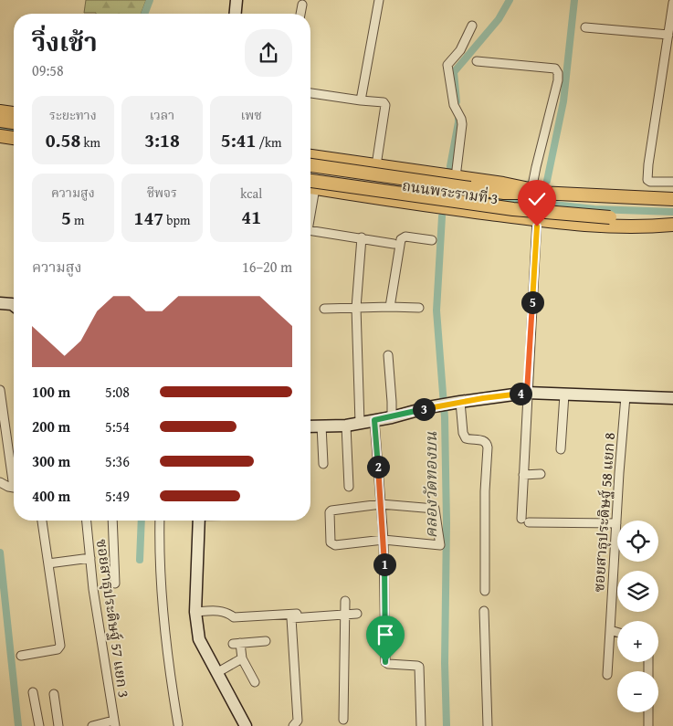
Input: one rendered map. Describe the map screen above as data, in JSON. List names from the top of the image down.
{
  "streets": {
    "main road": ["ถนนพระรามที่ 3"],
    "street": ["ซอยสาธุประดิษฐ์ 58 แยก 8", "ซอยสาธุประดิษฐ์ 57 แยก 3"]
  },
  "water": ["คลองวัดทองบน"],
  "page": {
    "heading": ["วิ่งเช้า", "09:58"],
    "stats": [
      ["ระยะทาง", "0.58 km"],
      ["เวลา", "3:18"],
      ["เพซ", "5:41 /km"],
      ["ความสูง", "5 m"],
      ["ชีพจร", "147 bpm"],
      ["kcal", "41"]
    ],
    "chart": ["ความสูง", "16–20 m"],
    "pins": [
      "5",
      "4",
      "3",
      "2",
      "1"
    ],
    "list": [
      {
        "name": "100 m",
        "note": "5:08"
      },
      {
        "name": "200 m",
        "note": "5:54"
      },
      {
        "name": "300 m",
        "note": "5:36"
      },
      {
        "name": "400 m",
        "note": "5:49"
      }
    ],
    "map_buttons": ["+", "−"]
  }
}
